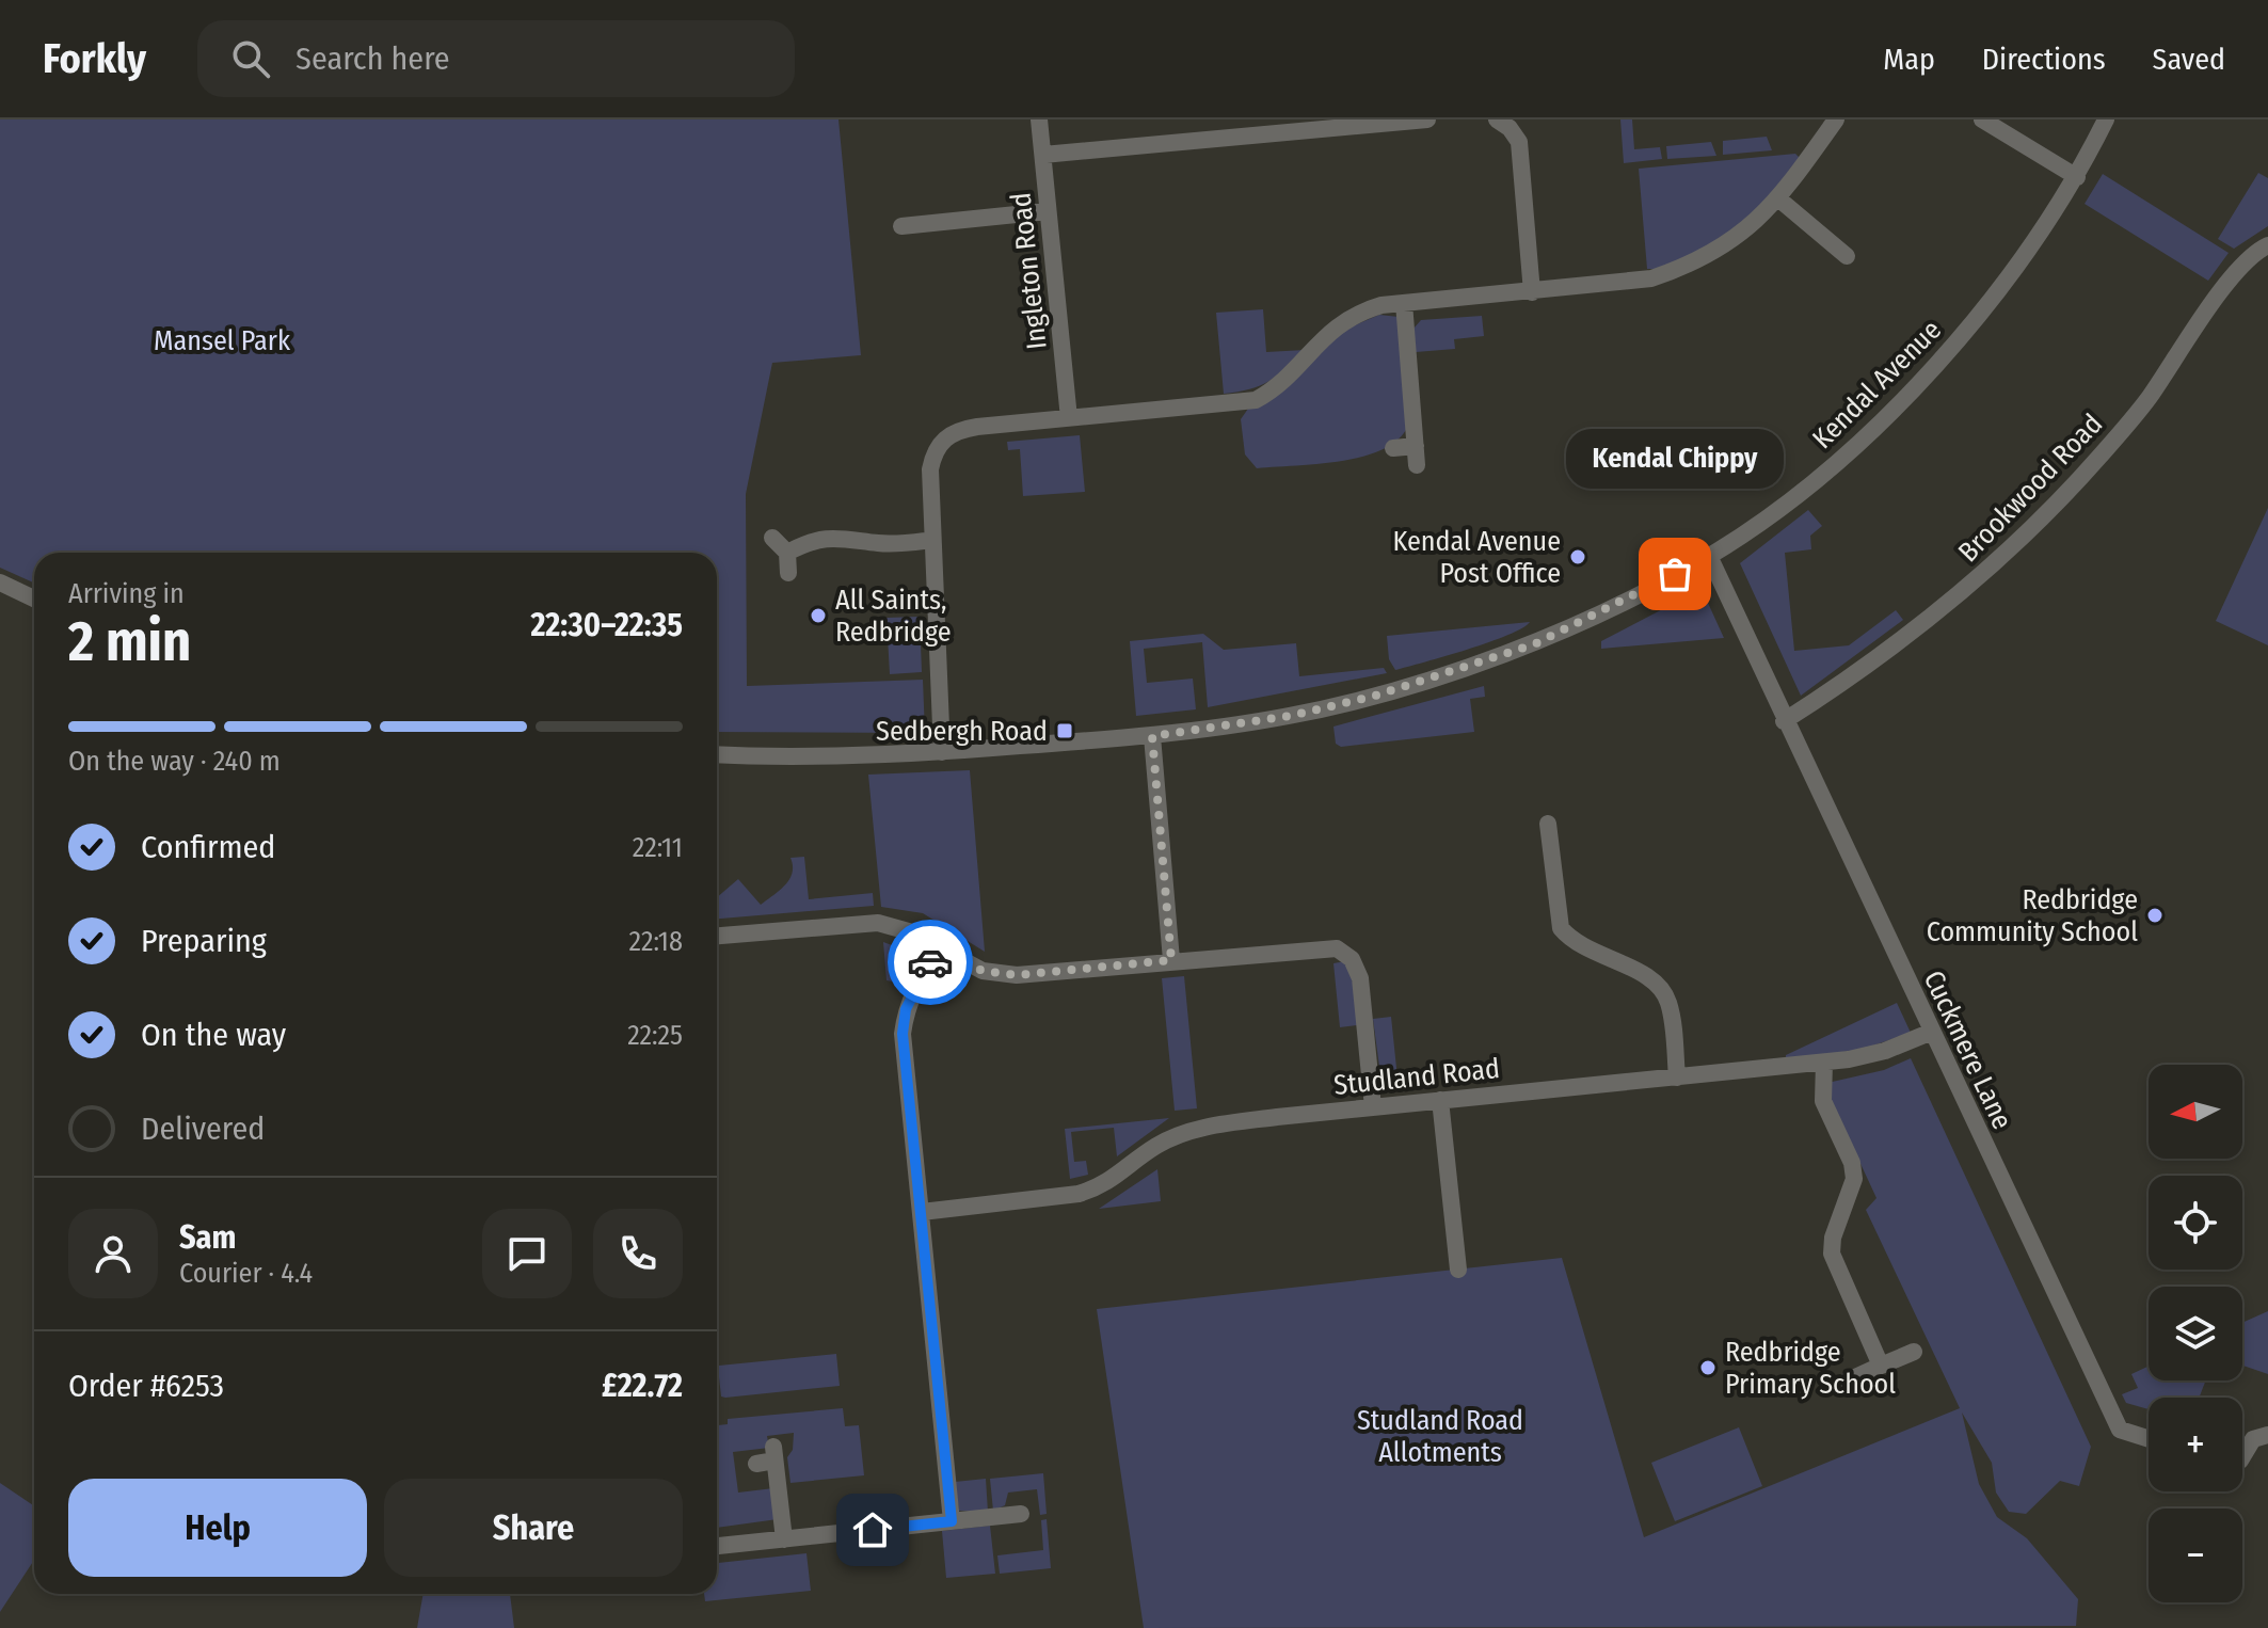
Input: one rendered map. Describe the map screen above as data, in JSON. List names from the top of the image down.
{
  "streets": {
    "street": [
      "Ingleton Road",
      "Kendal Avenue",
      "Brookwood Road",
      "Cuckmere Lane",
      "Studland Road"
    ]
  },
  "crossings": [
    ["Kendal Avenue", "Cuckmere Lane"],
    ["Brookwood Road", "Cuckmere Lane"],
    ["Cuckmere Lane", "Studland Road"]
  ],
  "parks": ["Mansel Park", "Studland Road Allotments"],
  "places": {
    "other": [
      "Kendal Avenue Post Office",
      "Kendal Chippy",
      "All Saints, Redbridge",
      "Redbridge Community School",
      "Redbridge Primary School"
    ],
    "transit": ["Sedbergh Road"]
  },
  "north": "left",
  "page": {
    "header": "Forkly",
    "search": "Search here",
    "nav": ["Map", "Directions", "Saved"],
    "bubble": "Kendal Chippy",
    "heading": ["2 min", "Arriving in", "22:30–22:35"],
    "panel": [
      "Sam",
      "Courier · 4.4",
      "Order #6253",
      "£22.72"
    ],
    "bar": "On the way · 240 m",
    "list": [
      ["Confirmed", "22:11"],
      ["Preparing", "22:18"],
      ["On the way", "22:25"],
      "Delivered"
    ],
    "map_buttons": ["+", "−"],
    "buttons": ["Help", "Share"]
  }
}
